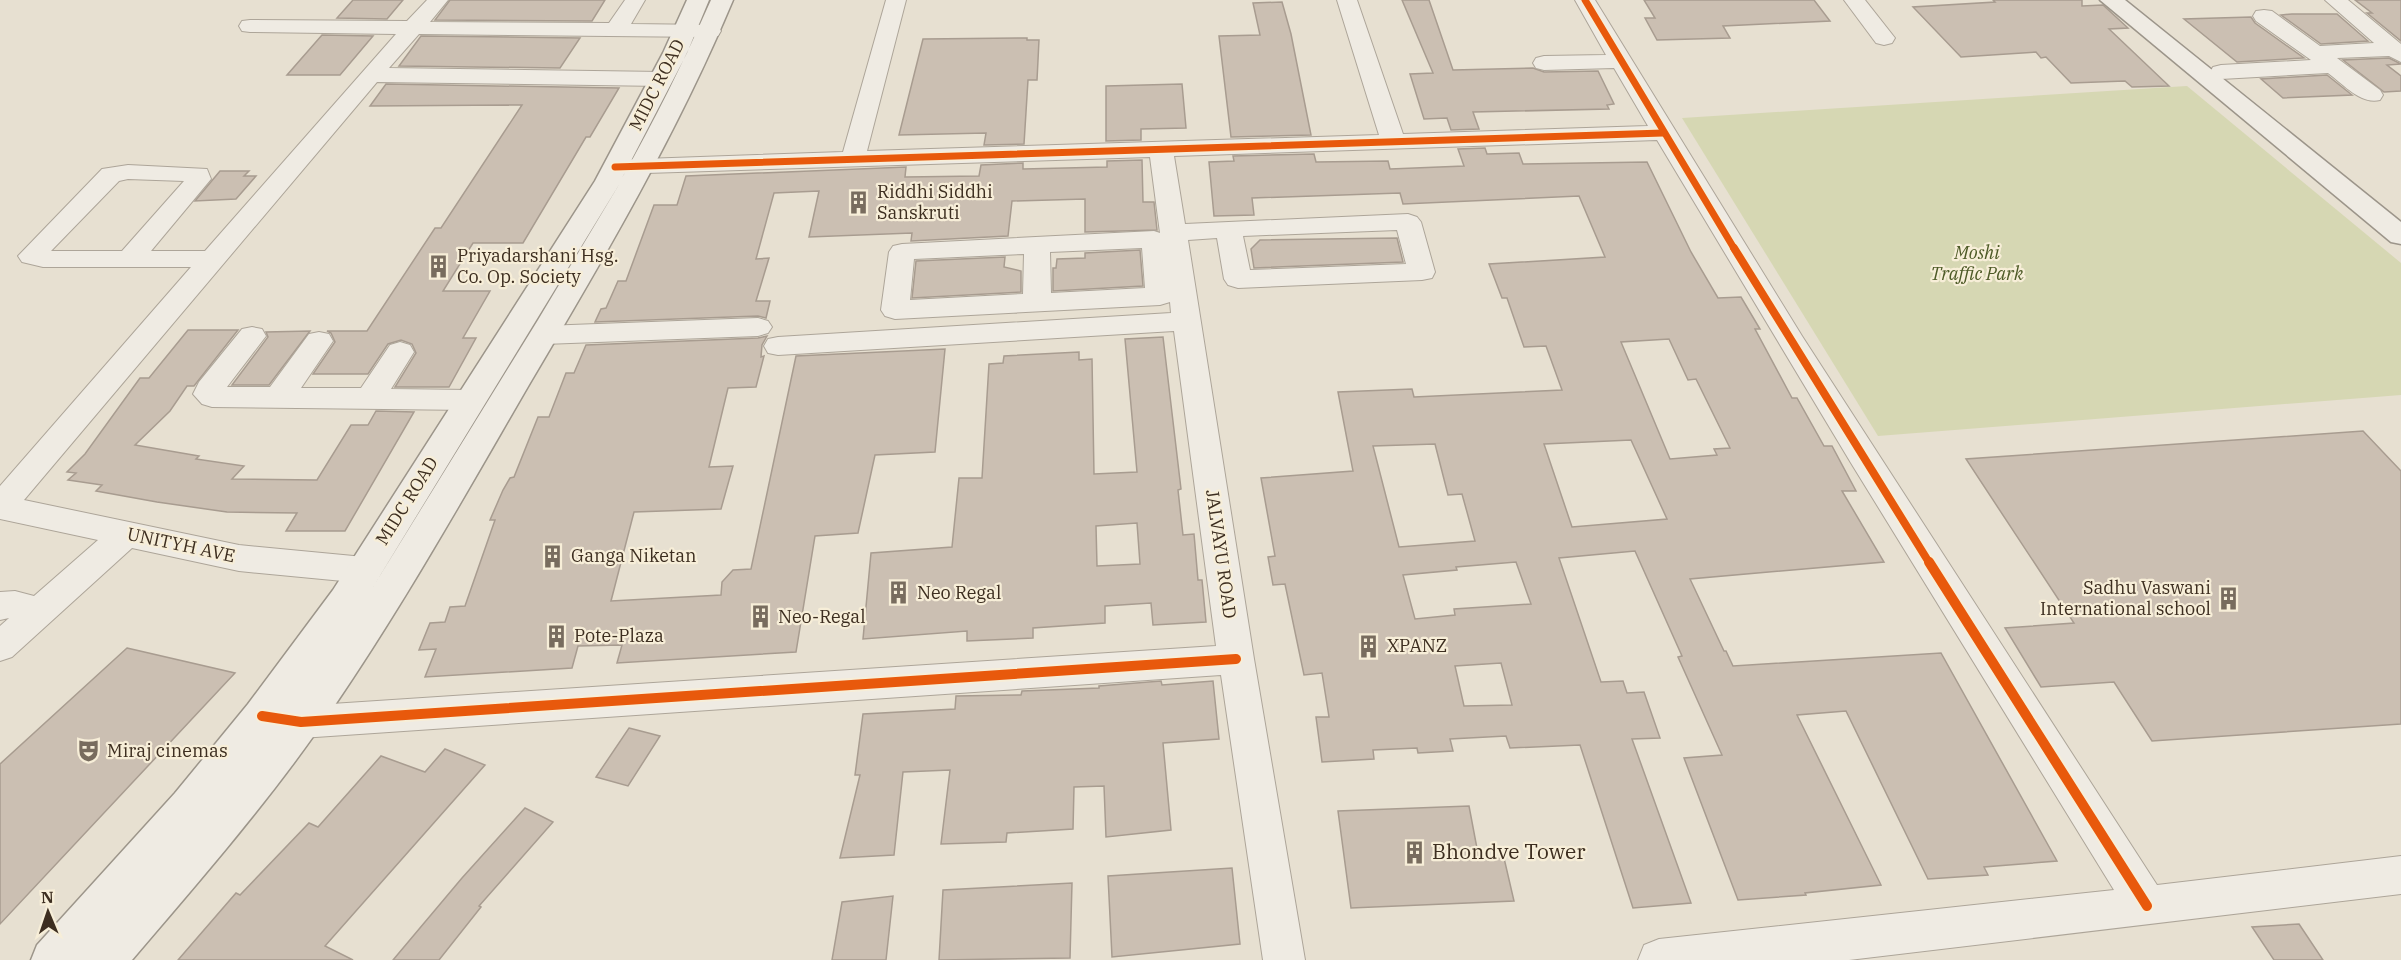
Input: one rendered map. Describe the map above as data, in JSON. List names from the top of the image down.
{
  "streets": {
    "main road": ["MIDC ROAD"],
    "street": ["UNITYH AVE", "JALVAYU ROAD"]
  },
  "crossings": [
    ["MIDC ROAD", "UNITYH AVE"]
  ],
  "parks": ["Moshi Traffic Park"],
  "places": {
    "building": [
      "Riddhi Siddhi Sanskruti",
      "Priyadarshani Hsg. Co. Op. Society",
      "Ganga Niketan",
      "Neo Regal",
      "Sadhu Vaswani International school",
      "Neo-Regal",
      "Pote-Plaza",
      "XPANZ",
      "Bhondve Tower"
    ],
    "theatre": ["Miraj cinemas"]
  },
  "north": "top"
}
